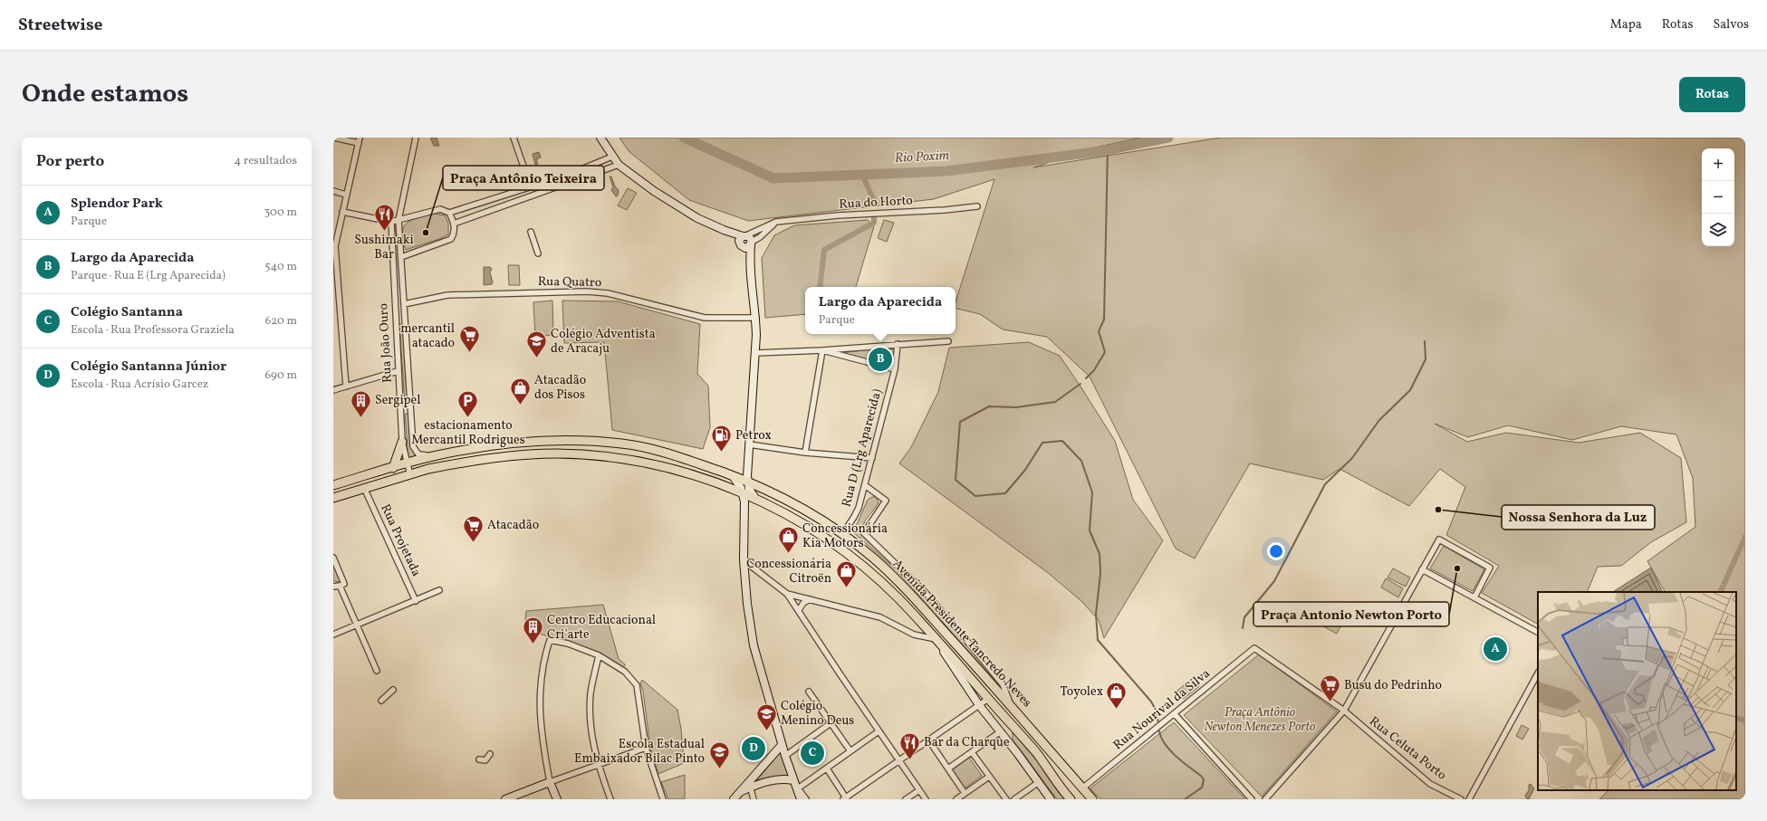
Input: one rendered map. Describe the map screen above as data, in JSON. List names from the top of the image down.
{
  "streets": {
    "main road": ["Avenida Presidente Tancredo Neves"],
    "street": [
      "Rua do Horto",
      "Rua Quatro",
      "Rua João Ouro",
      "Rua D (Lrg Aparecida)",
      "Rua Projetada",
      "Rua Nourival da Silva",
      "Rua Celuta Porto"
    ]
  },
  "crossings": [
    ["Rua Quatro", "Rua João Ouro"],
    ["Rua João Ouro", "Avenida Presidente Tancredo Neves"],
    ["Rua D (Lrg Aparecida)", "Avenida Presidente Tancredo Neves"],
    ["Rua Projetada", "Avenida Presidente Tancredo Neves"],
    ["Avenida Presidente Tancredo Neves", "Rua Nourival da Silva"],
    ["Rua Nourival da Silva", "Rua Celuta Porto"]
  ],
  "water": ["Rio Poxim"],
  "parks": ["Praça Antônio Newton Menezes Porto"],
  "places": {
    "restaurant": ["Sushimaki Bar", "Bar da Charque"],
    "other": ["Praça Antônio Teixeira", "Nossa Senhora da Luz", "Praça Antonio Newton Porto"],
    "supermarket": ["mercantil atacado", "Atacadão", "Busu do Pedrinho"],
    "school or university": ["Colégio Adventista de Aracaju", "Colégio Menino Deus", "Escola Estadual Embaixador Bilac Pinto"],
    "shop": [
      "Atacadão dos Pisos",
      "Concessionária Kia Motors",
      "Concessionária Citroën",
      "Toyolex"
    ],
    "building": ["Sergipel", "Centro Educacional Cri'arte"],
    "parking": ["estacionamento Mercantil Rodrigues"],
    "fuel station": ["Petrox"]
  },
  "page": {
    "header": "Streetwise",
    "nav": ["Mapa", "Rotas", "Salvos"],
    "title": "Onde estamos",
    "buttons": "Rotas",
    "heading": ["Por perto", "4 resultados"],
    "map_buttons": ["+", "−"],
    "list": [
      {
        "mark": "A",
        "name": "Splendor Park",
        "note": "Parque",
        "value": "300 m"
      },
      {
        "mark": "B",
        "name": "Largo da Aparecida",
        "note": "Parque · Rua E (Lrg Aparecida)",
        "value": "540 m"
      },
      {
        "mark": "C",
        "name": "Colégio Santanna",
        "note": "Escola · Rua Professora Graziela",
        "value": "620 m"
      },
      {
        "mark": "D",
        "name": "Colégio Santanna Júnior",
        "note": "Escola · Rua Acrísio Garcez",
        "value": "690 m"
      }
    ],
    "popup": ["Largo da Aparecida", "Parque"],
    "pins": [
      "B",
      "A",
      "D",
      "C"
    ]
  }
}
